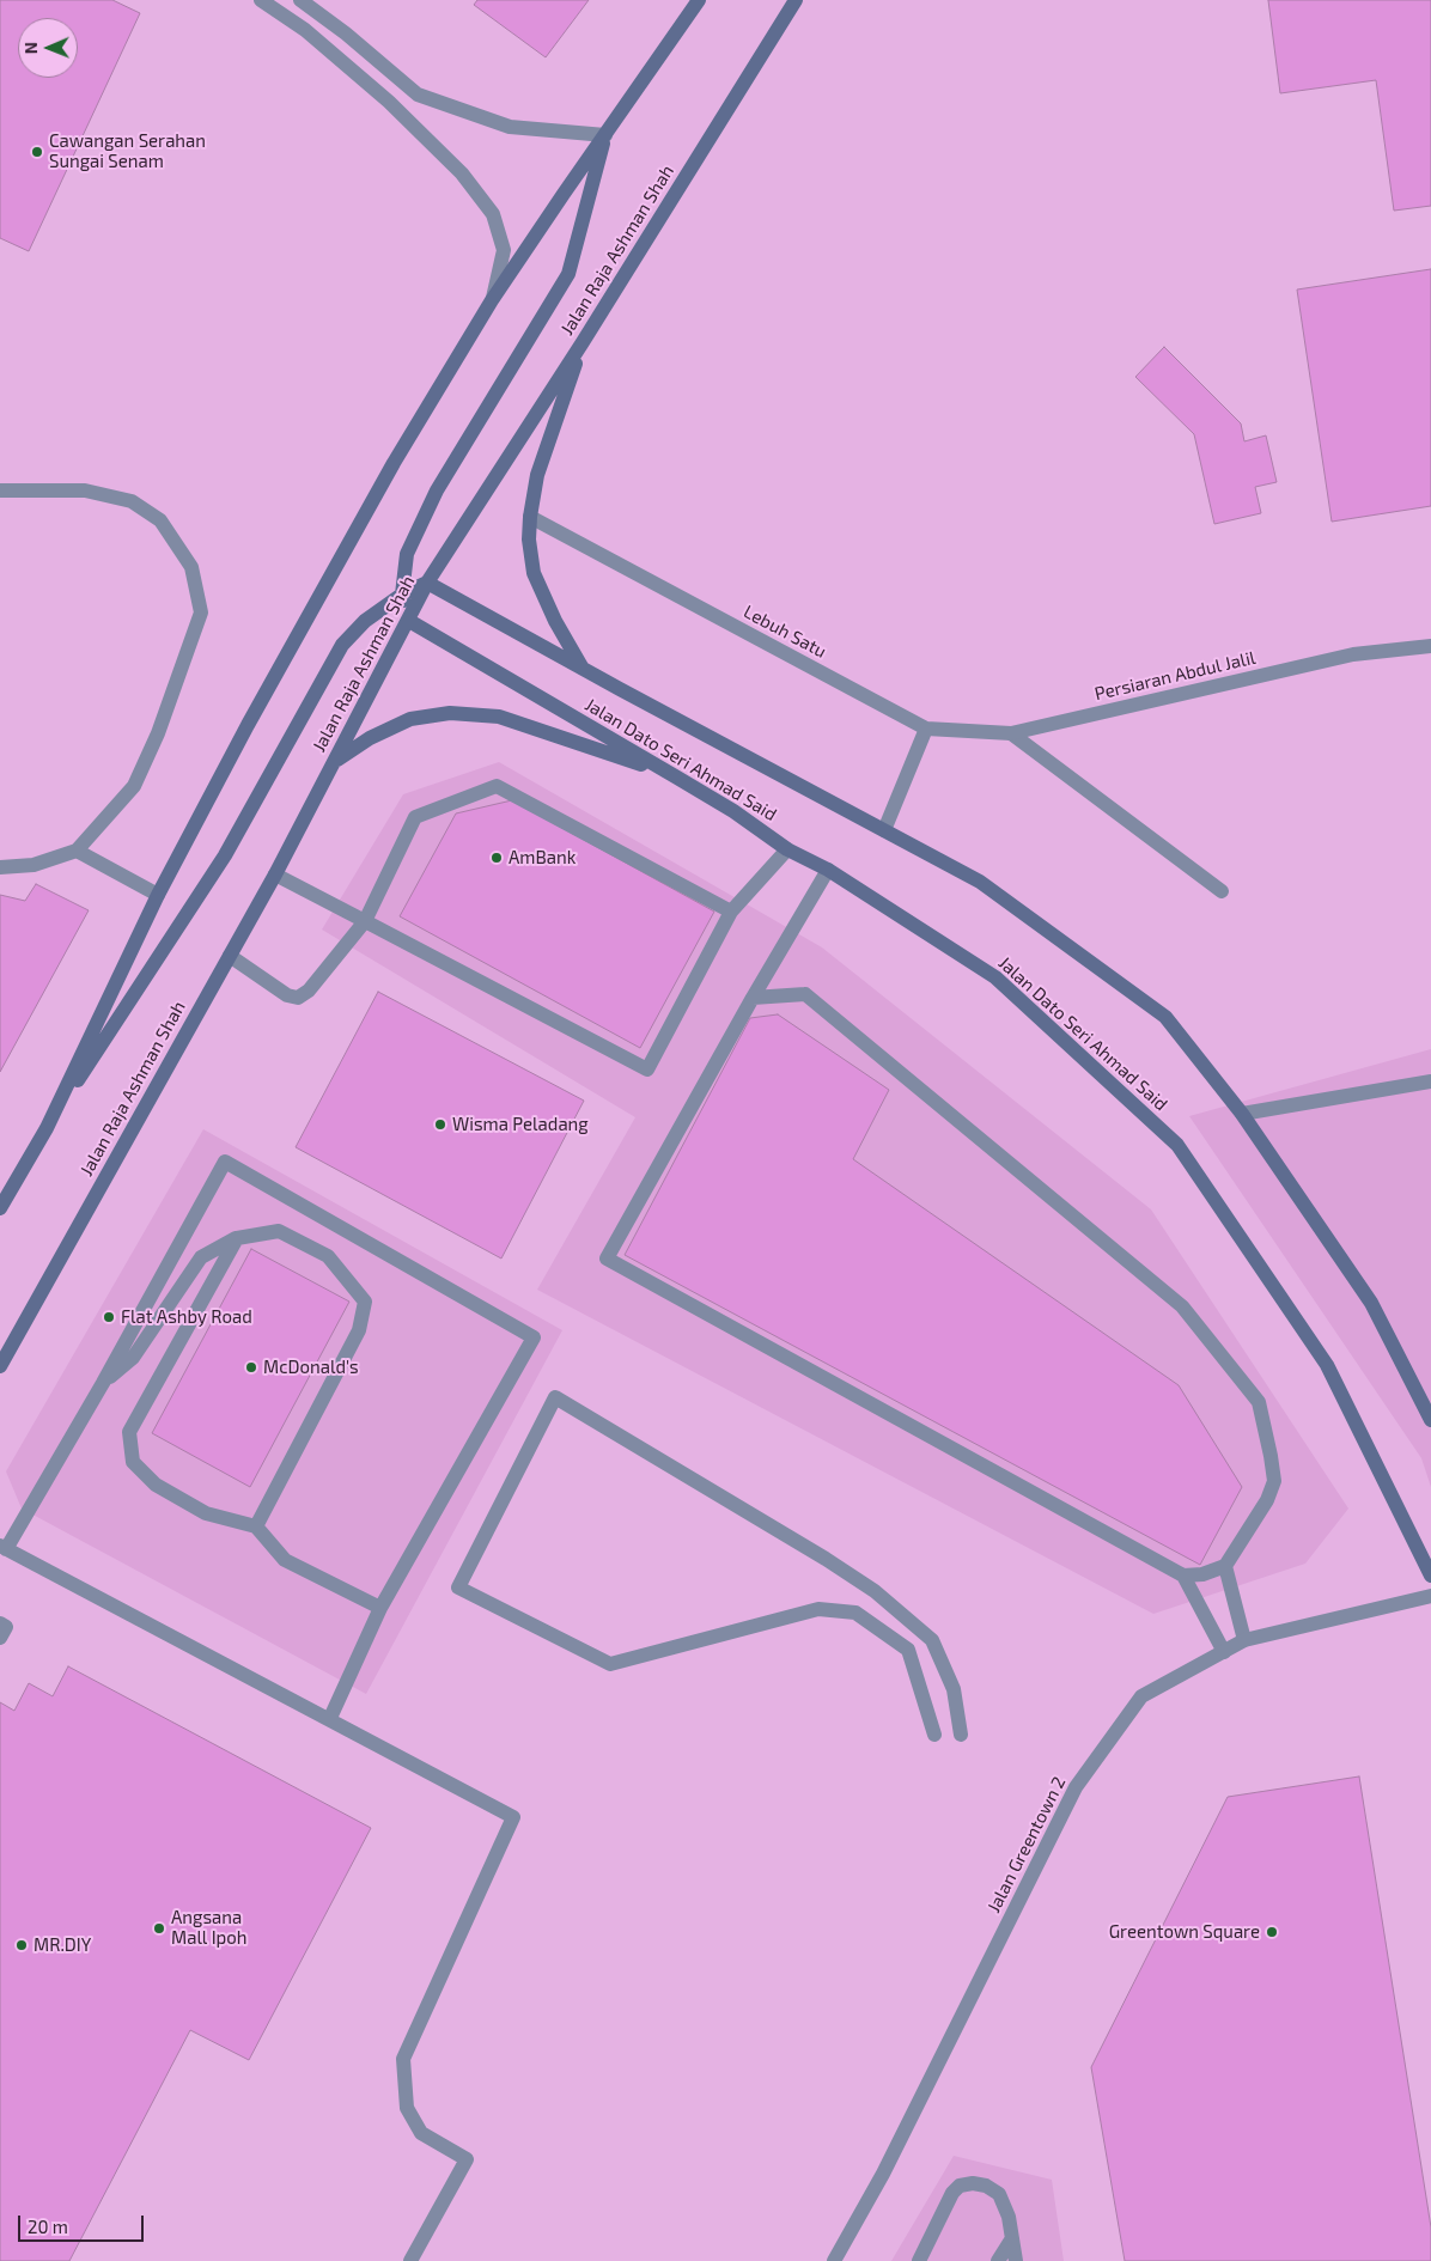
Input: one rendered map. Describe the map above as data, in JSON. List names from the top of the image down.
{
  "streets": {
    "main road": ["Jalan Raja Ashman Shah", "Jalan Dato Seri Ahmad Said"],
    "street": ["Lebuh Satu", "Persiaran Abdul Jalil", "Jalan Greentown 2"]
  },
  "crossings": [
    ["Jalan Raja Ashman Shah", "Jalan Dato Seri Ahmad Said"],
    ["Lebuh Satu", "Persiaran Abdul Jalil"]
  ],
  "places": [
    "Cawangan Serahan Sungai Senam",
    "AmBank",
    "Wisma Peladang",
    "Flat Ashby Road",
    "McDonald's",
    "Angsana Mall Ipoh",
    "Greentown Square",
    "MR.DIY"
  ],
  "scale_bar": "20 m",
  "north": "left"
}
